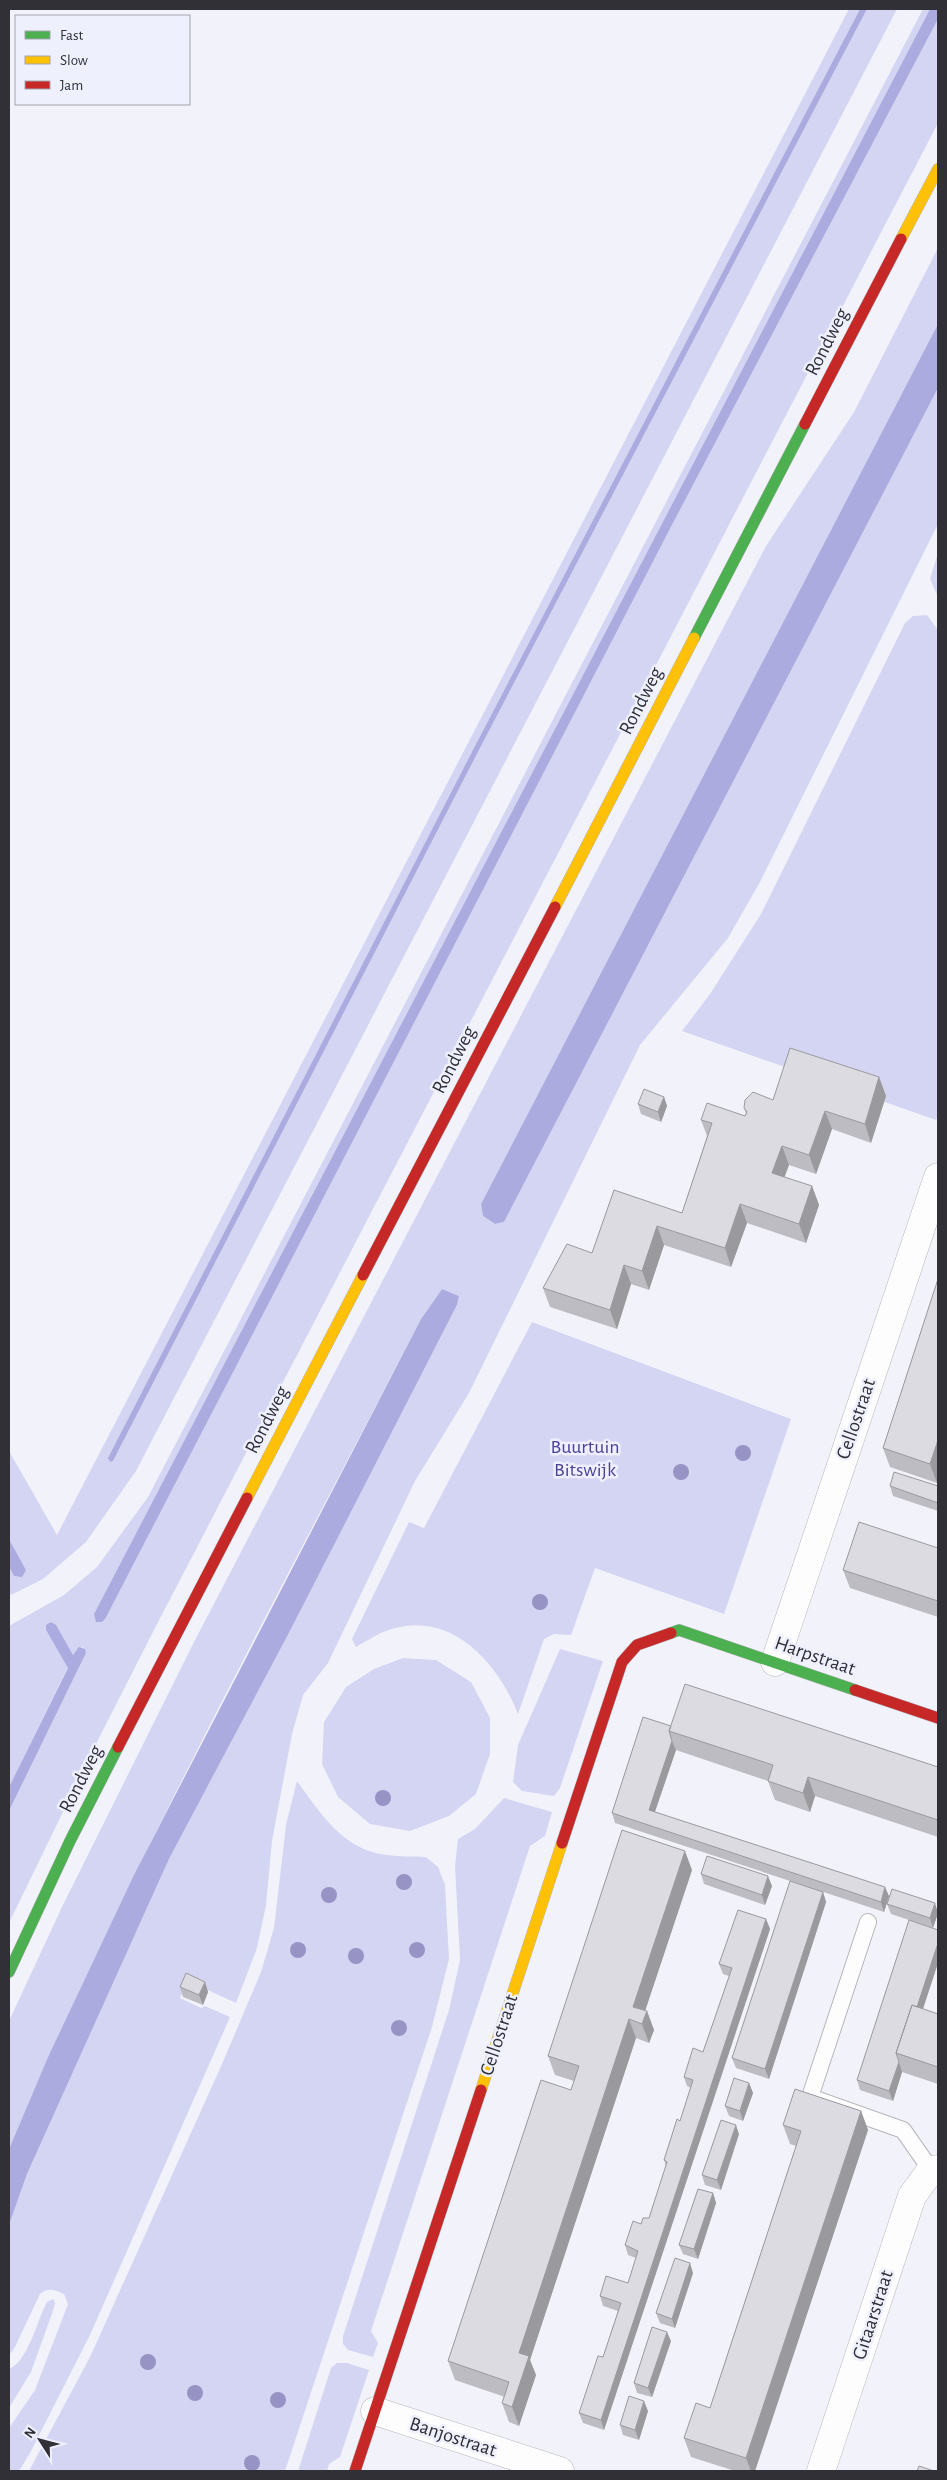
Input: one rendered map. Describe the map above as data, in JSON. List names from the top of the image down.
{
  "streets": {
    "main road": ["Rondweg", "Cellostraat", "Harpstraat"],
    "street": ["Gitaarstraat", "Banjostraat"]
  },
  "crossings": [
    ["Cellostraat", "Harpstraat"],
    ["Cellostraat", "Banjostraat"]
  ],
  "parks": ["Buurtuin Bitswijk"],
  "legend": ["Fast", "Slow", "Jam"],
  "north": "top left"
}
